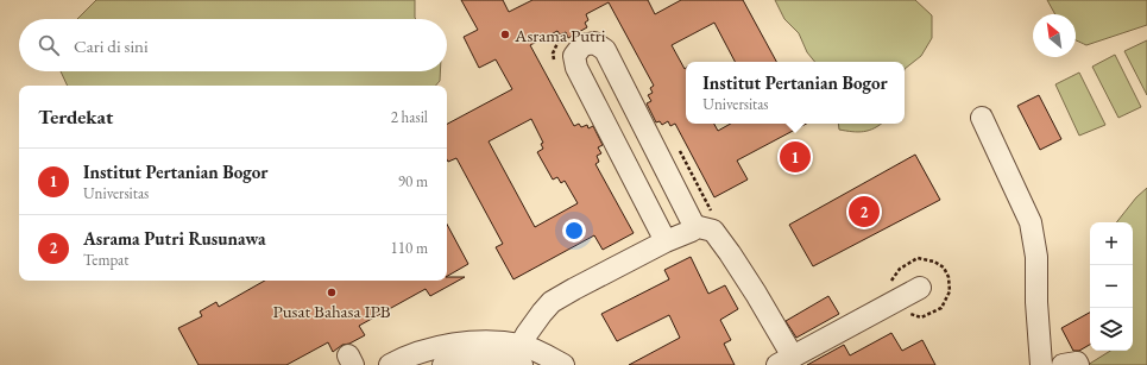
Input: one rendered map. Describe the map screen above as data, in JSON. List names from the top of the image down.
{
  "places": ["Asrama Putri", "Pusat Bahasa IPB"],
  "north": "top left",
  "page": {
    "search": "Cari di sini",
    "popup": ["Institut Pertanian Bogor", "Universitas"],
    "heading": ["Terdekat", "2 hasil"],
    "pins": ["1", "2"],
    "list": [
      {
        "mark": "1",
        "name": "Institut Pertanian Bogor",
        "note": "Universitas",
        "value": "90 m"
      },
      {
        "mark": "2",
        "name": "Asrama Putri Rusunawa",
        "note": "Tempat",
        "value": "110 m"
      }
    ],
    "map_buttons": ["+", "−"]
  }
}
